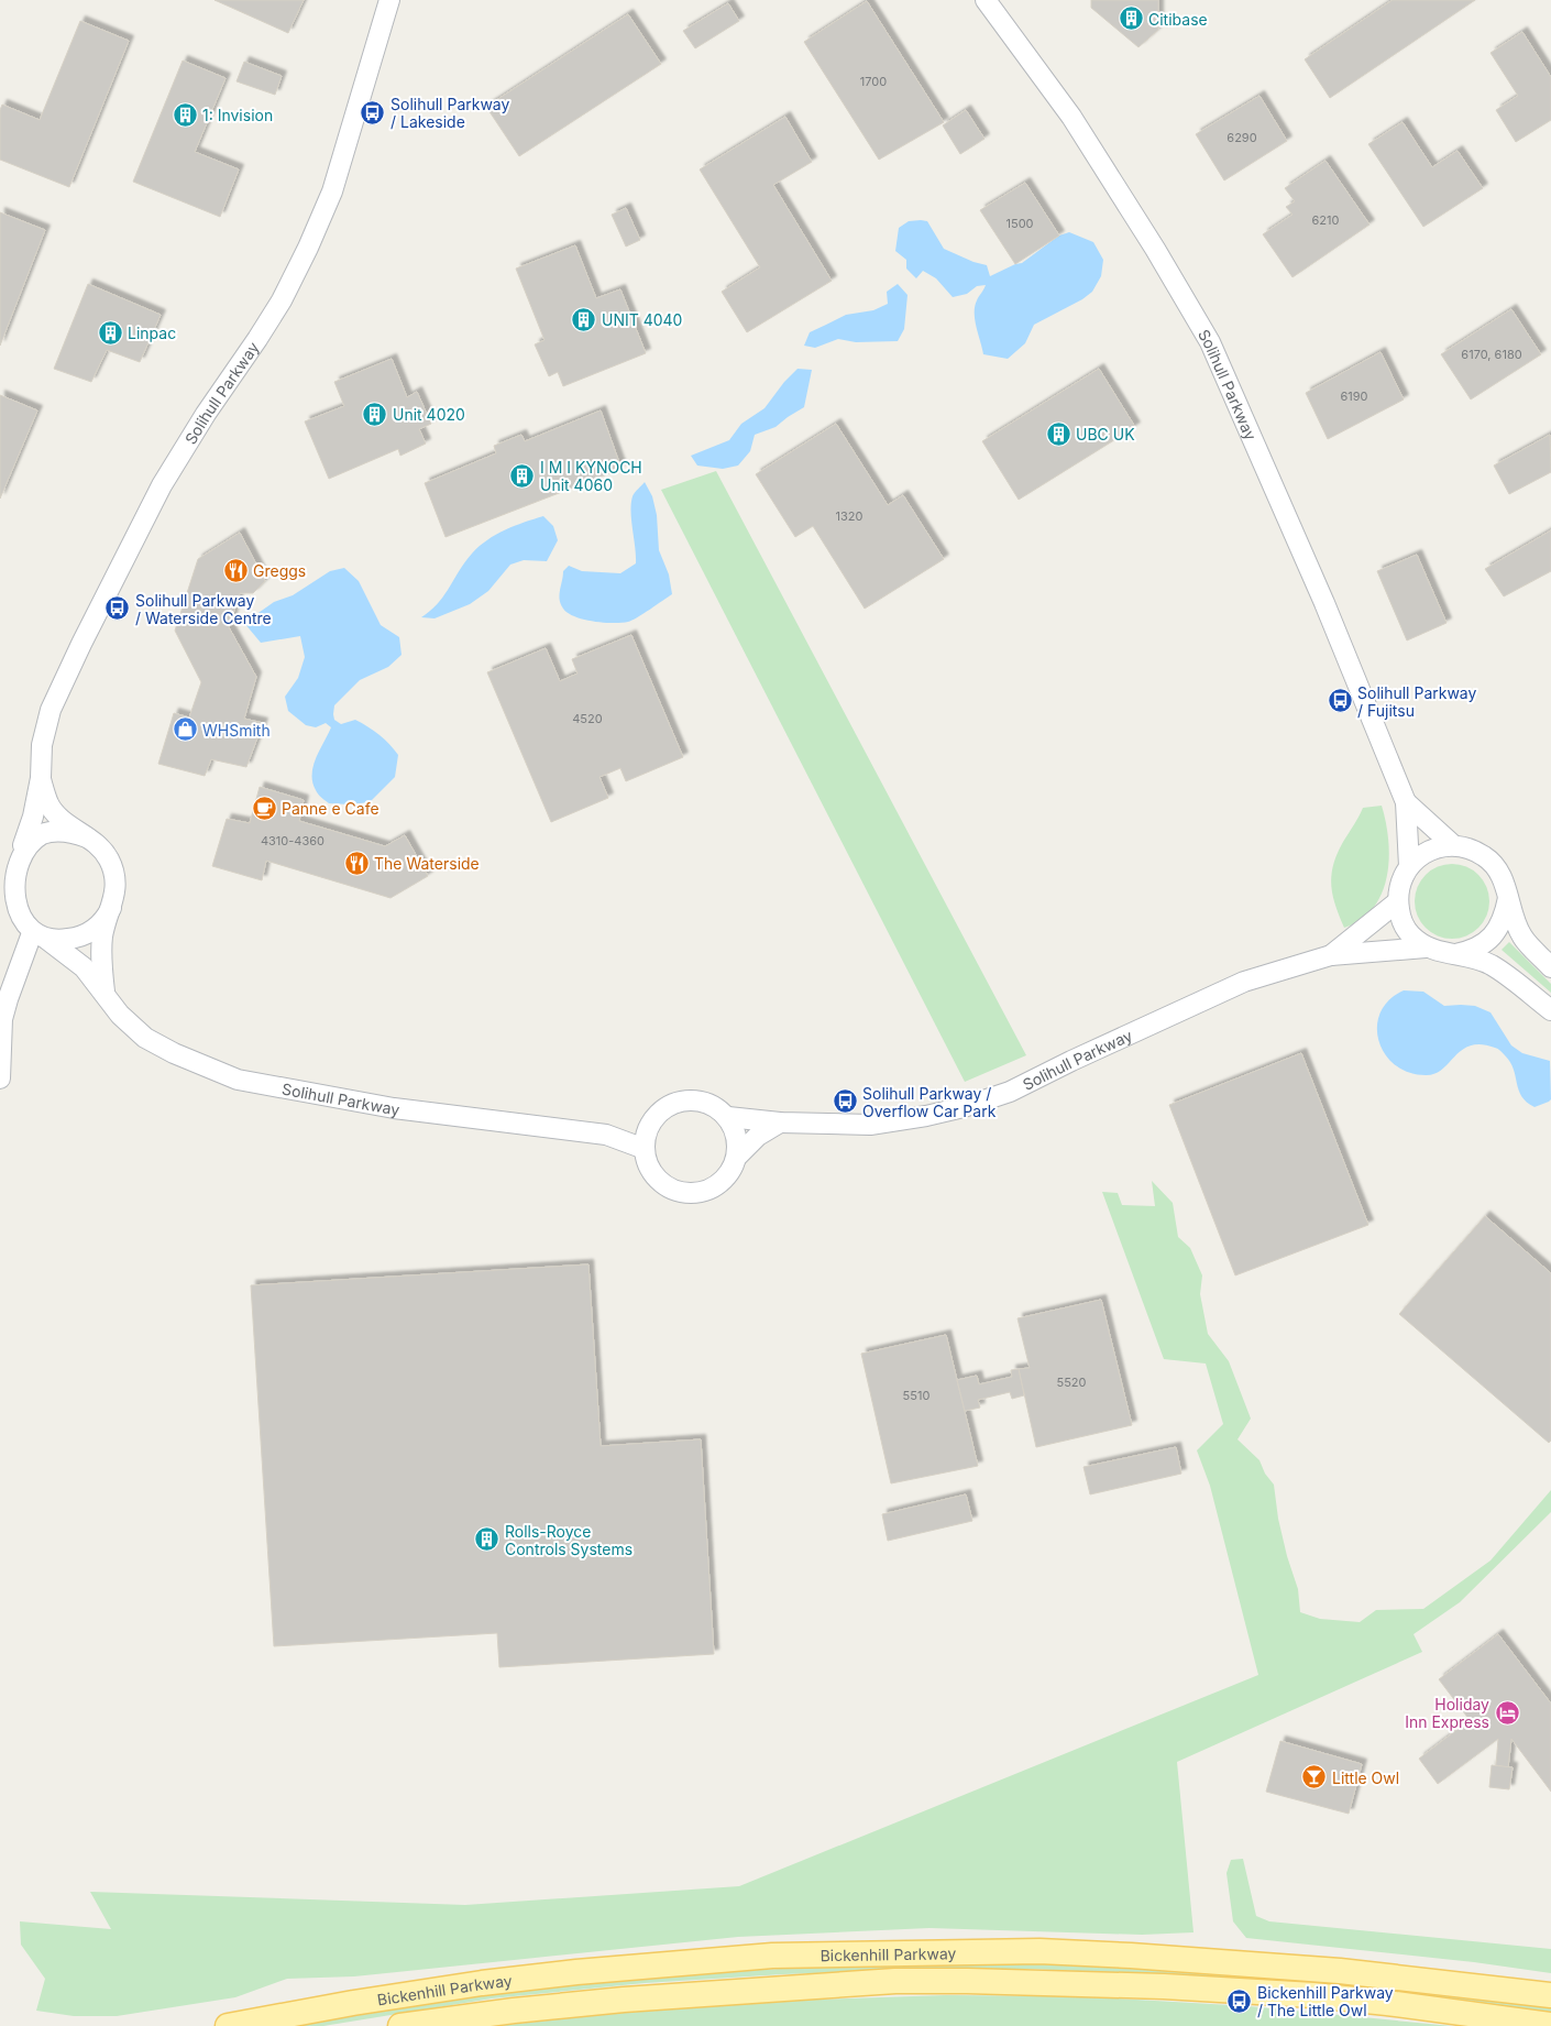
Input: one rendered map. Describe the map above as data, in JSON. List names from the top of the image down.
{
  "streets": {
    "main road": ["Bickenhill Parkway"],
    "street": ["Solihull Parkway"]
  },
  "places": {
    "building": [
      "Citibase",
      "1: Invision",
      "UNIT 4040",
      "Linpac",
      "Unit 4020",
      "UBC UK",
      "I M I KYNOCH Unit 4060",
      "Rolls-Royce Controls Systems"
    ],
    "bus stop": [
      "Solihull Parkway / Lakeside",
      "Solihull Parkway / Waterside Centre",
      "Solihull Parkway / Fujitsu",
      "Solihull Parkway / Overflow Car Park",
      "Bickenhill Parkway / The Little Owl"
    ],
    "restaurant": ["Greggs", "The Waterside"],
    "shop": ["WHSmith"],
    "cafe": ["Panne e Cafe"],
    "hotel": ["Holiday Inn Express"],
    "bar": ["Little Owl"]
  },
  "house_numbers": [
    "1700",
    "6290",
    "6210",
    "1500",
    "6170, 6180",
    "6190",
    "1320",
    "4520",
    "4310-4360",
    "5520",
    "5510"
  ]
}
